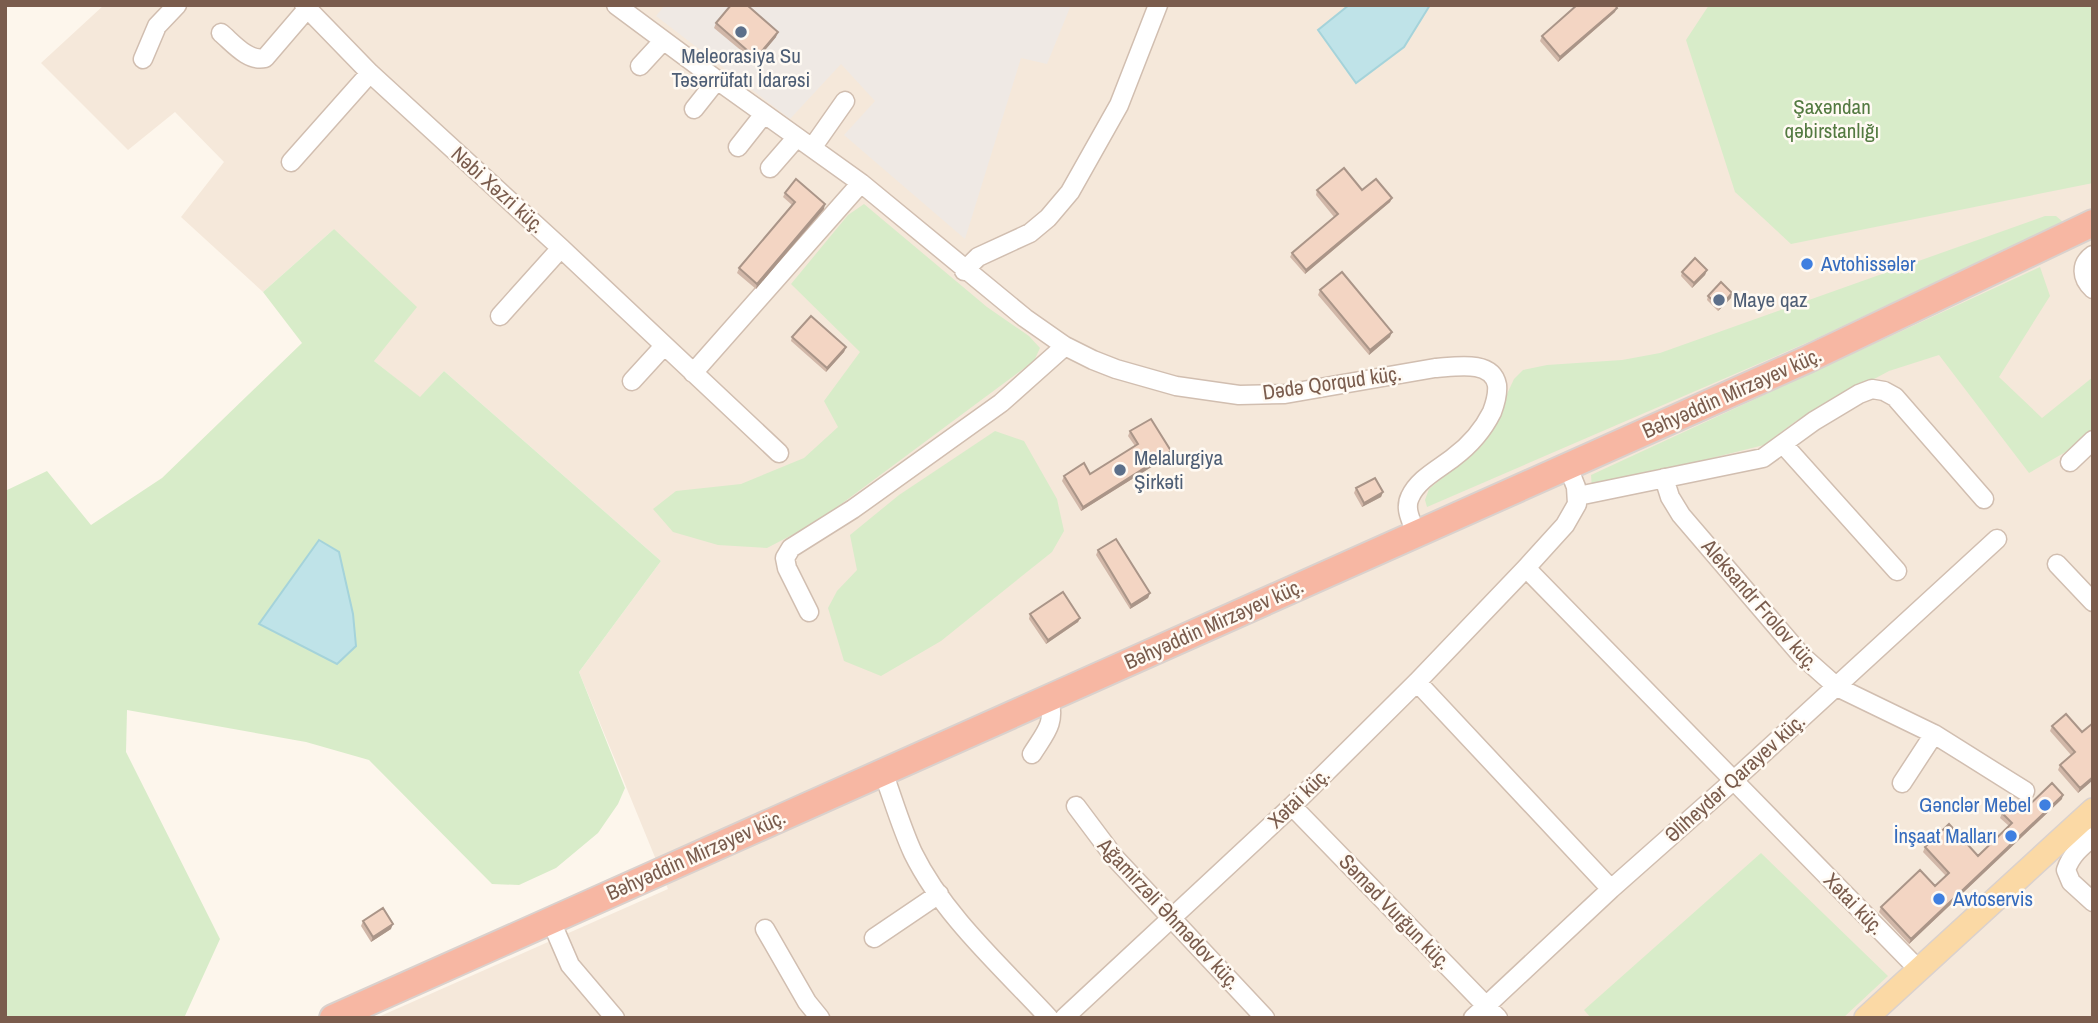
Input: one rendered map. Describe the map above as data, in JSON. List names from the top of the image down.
{
  "streets": {
    "highway": ["Bəhyəddin Mirzəyev küç."],
    "street": [
      "Nəbi Xəzri küç.",
      "Dədə Qorqud küç.",
      "Aleksandr Frolov küç.",
      "Əliheydər Qarayev küç.",
      "Xətai küç.",
      "Səməd Vurğun küç.",
      "Ağamirzəli Əhmədov küç."
    ]
  },
  "crossings": [
    ["Dədə Qorqud küç.", "Bəhyəddin Mirzəyev küç."],
    ["Aleksandr Frolov küç.", "Əliheydər Qarayev küç."],
    ["Əliheydər Qarayev küç.", "Xətai küç."],
    ["Əliheydər Qarayev küç.", "Səməd Vurğun küç."],
    ["Xətai küç.", "Səməd Vurğun küç."],
    ["Xətai küç.", "Ağamirzəli Əhmədov küç."]
  ],
  "parks": ["Şaxəndan qəbirstanlığı"],
  "places": [
    "Meleorasiya Su Təsərrüfatı İdarəsi",
    "Avtohissələr",
    "Maye qaz",
    "Melalurgiya Şirkəti",
    "Gənclər Mebel",
    "İnşaat Malları",
    "Avtoservis"
  ]
}
